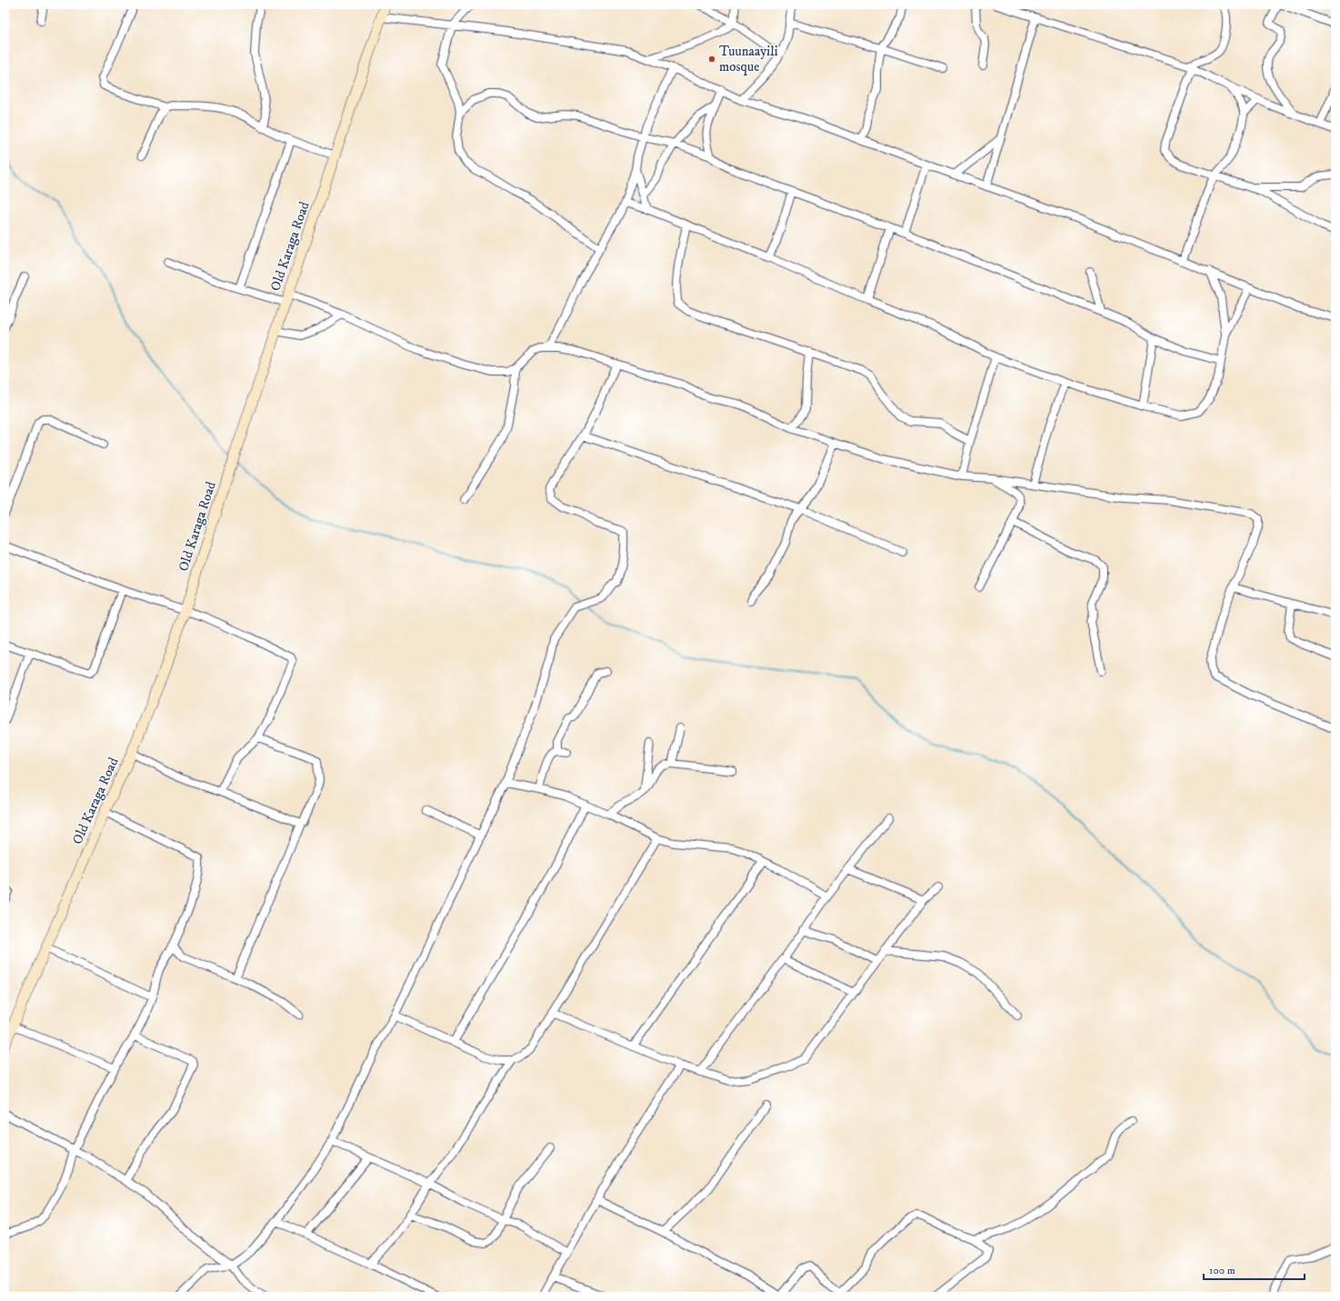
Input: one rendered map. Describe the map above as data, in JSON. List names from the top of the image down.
{
  "streets": {
    "street": ["Old Karaga Road"]
  },
  "places": ["Tuunaayili mosque"],
  "scale_bar": "100 m"
}
